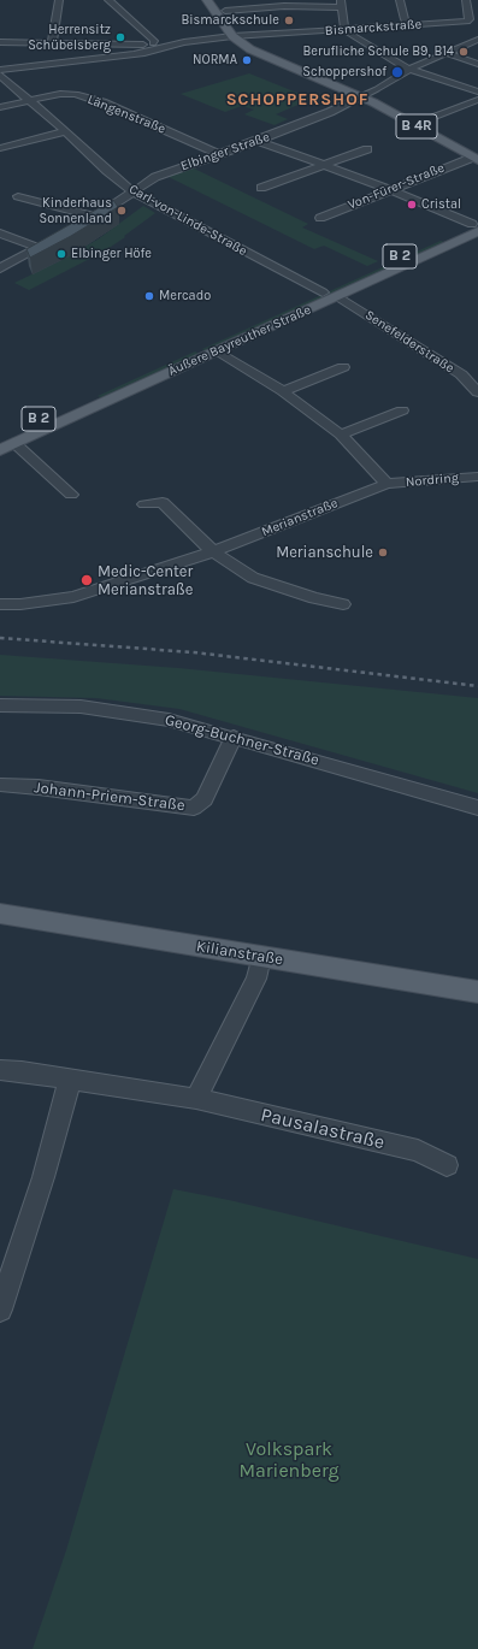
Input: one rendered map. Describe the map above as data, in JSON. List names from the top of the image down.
{
  "streets": {
    "main road": [
      "B 4R",
      "B 2",
      "Äußere Bayreuther Straße",
      "Kilianstraße"
    ],
    "street": [
      "Bismarckstraße",
      "Längenstraße",
      "Elbinger Straße",
      "Von-Fürer-Straße",
      "Carl-von-Linde-Straße",
      "Senefelderstraße",
      "Nordring",
      "Merianstraße",
      "Georg-Buchner-Straße",
      "Johann-Priem-Straße",
      "Pausalastraße"
    ]
  },
  "crossings": [
    ["Bismarckstraße", "B 4R"],
    ["Längenstraße", "Elbinger Straße"],
    ["Längenstraße", "Carl-von-Linde-Straße"],
    ["B 4R", "Elbinger Straße"],
    ["B 4R", "Von-Fürer-Straße"],
    ["Elbinger Straße", "Carl-von-Linde-Straße"],
    ["Carl-von-Linde-Straße", "Äußere Bayreuther Straße"],
    ["Carl-von-Linde-Straße", "Senefelderstraße"],
    ["Äußere Bayreuther Straße", "Senefelderstraße"],
    ["Nordring", "Merianstraße"],
    ["Georg-Buchner-Straße", "Johann-Priem-Straße"]
  ],
  "districts": ["SCHOPPERSHOF"],
  "parks": ["Volkspark Marienberg"],
  "places": [
    "Bismarckschule",
    "Herrensitz Schübelsberg",
    "Berufliche Schule B9, B14",
    "NORMA",
    "Schoppershof",
    "Cristal",
    "Kinderhaus Sonnenland",
    "Elbinger Höfe",
    "Mercado",
    "Merianschule",
    "Medic-Center Merianstraße"
  ]
}
